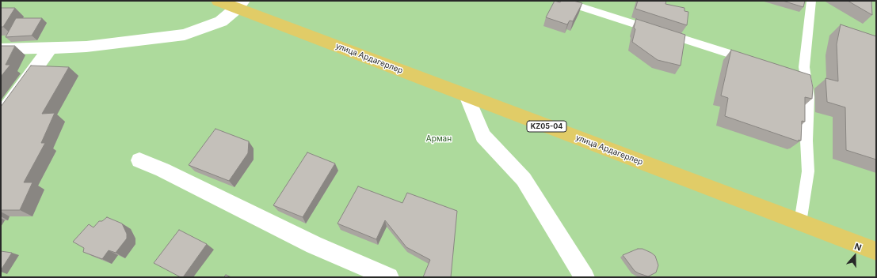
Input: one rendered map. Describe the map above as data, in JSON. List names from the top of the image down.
{
  "streets": {
    "main road": ["улица Ардагерлер", "KZ05-04"]
  },
  "parks": ["Арман"],
  "north": "top"
}
